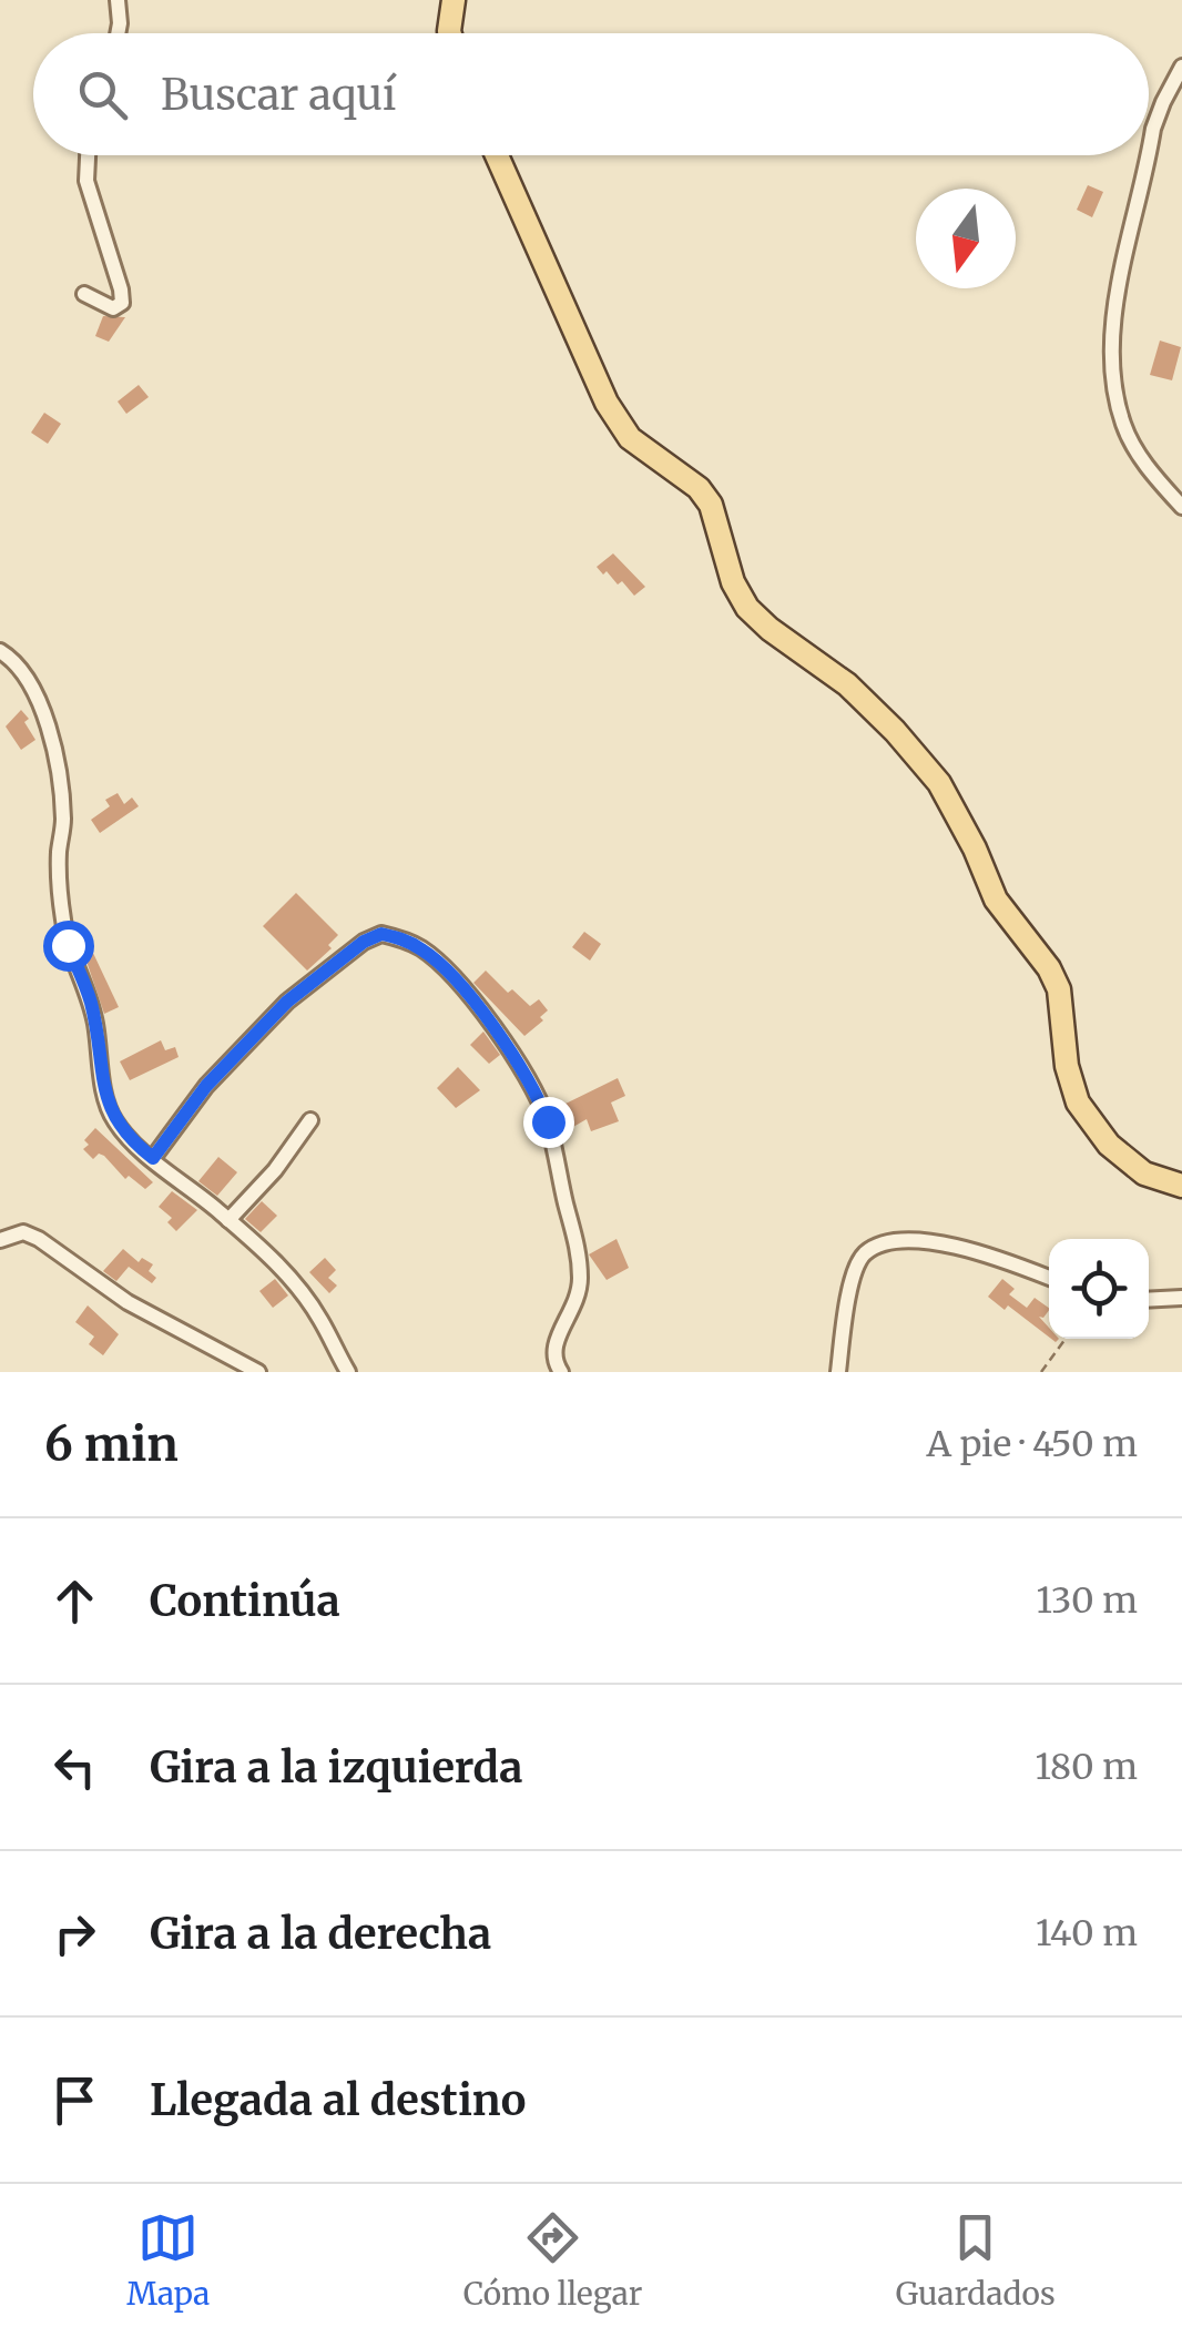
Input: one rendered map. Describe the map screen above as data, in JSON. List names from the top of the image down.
{
  "north": "bottom",
  "page": {
    "search": "Buscar aquí",
    "heading": ["6 min", "A pie · 450 m"],
    "list": [
      ["Continúa", "130 m"],
      ["Gira a la izquierda", "180 m"],
      ["Gira a la derecha", "140 m"],
      "Llegada al destino"
    ],
    "nav": ["Mapa", "Cómo llegar", "Guardados"]
  }
}
